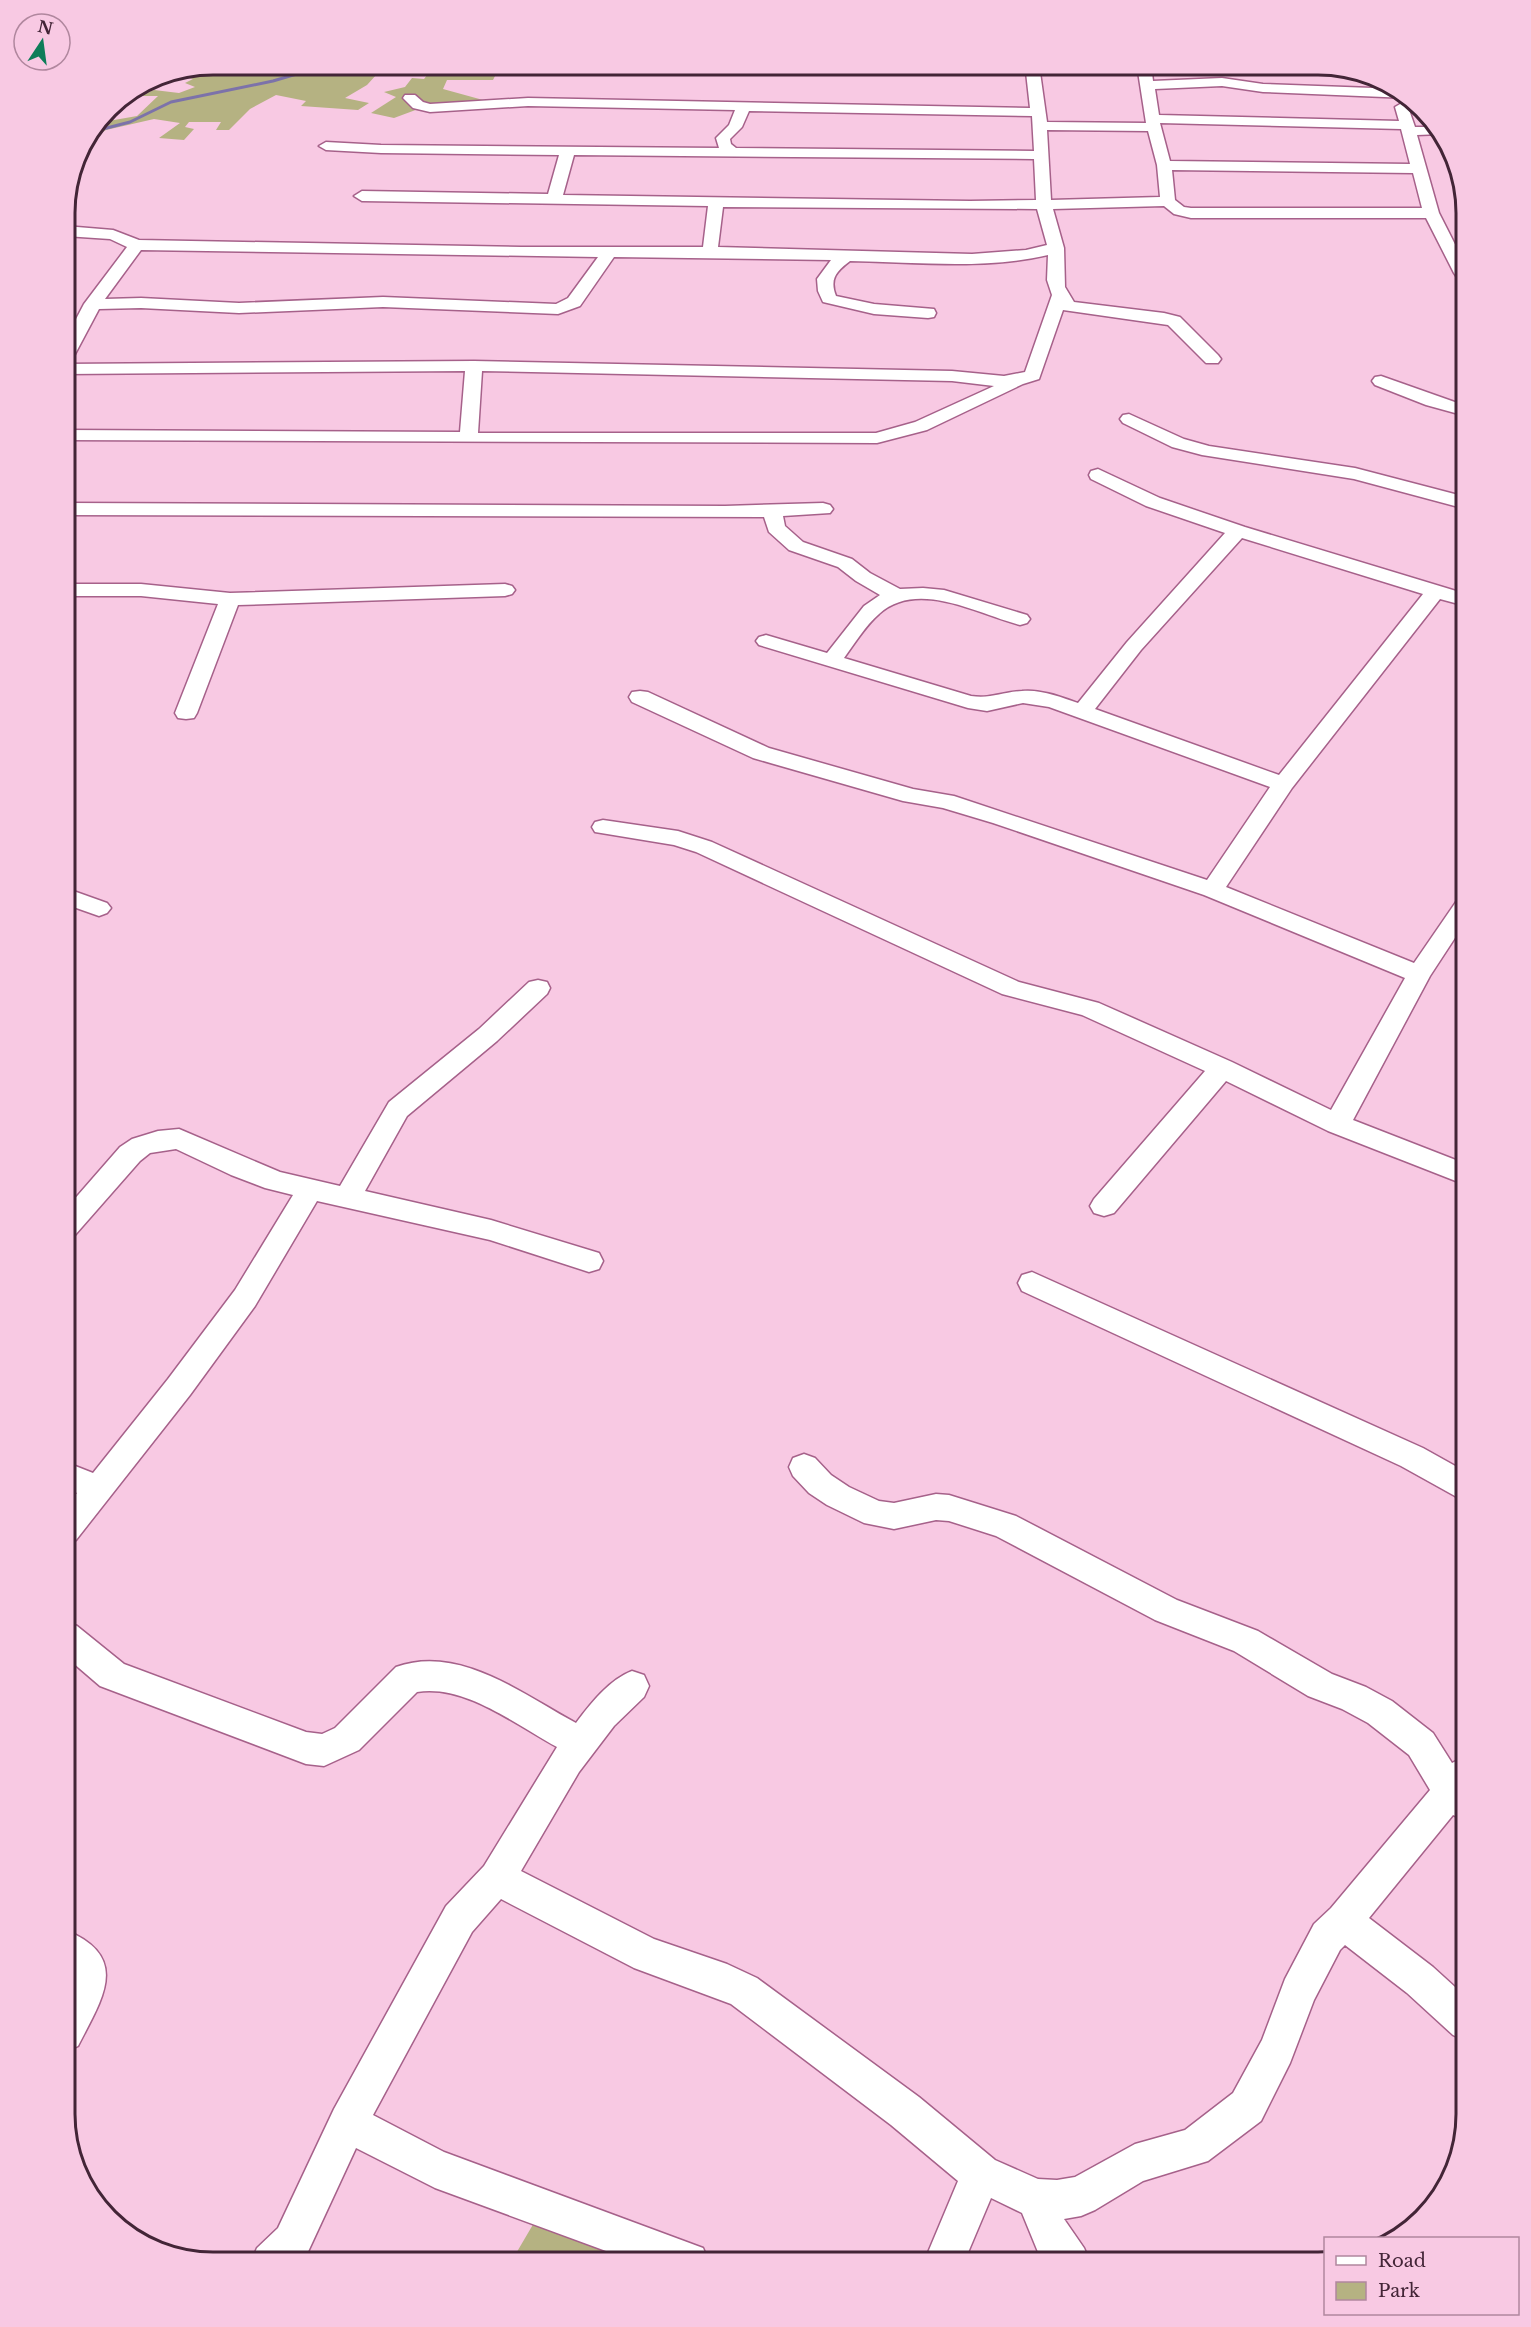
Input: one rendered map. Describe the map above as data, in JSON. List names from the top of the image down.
{
  "legend": ["Road", "Park"],
  "north": "top"
}
